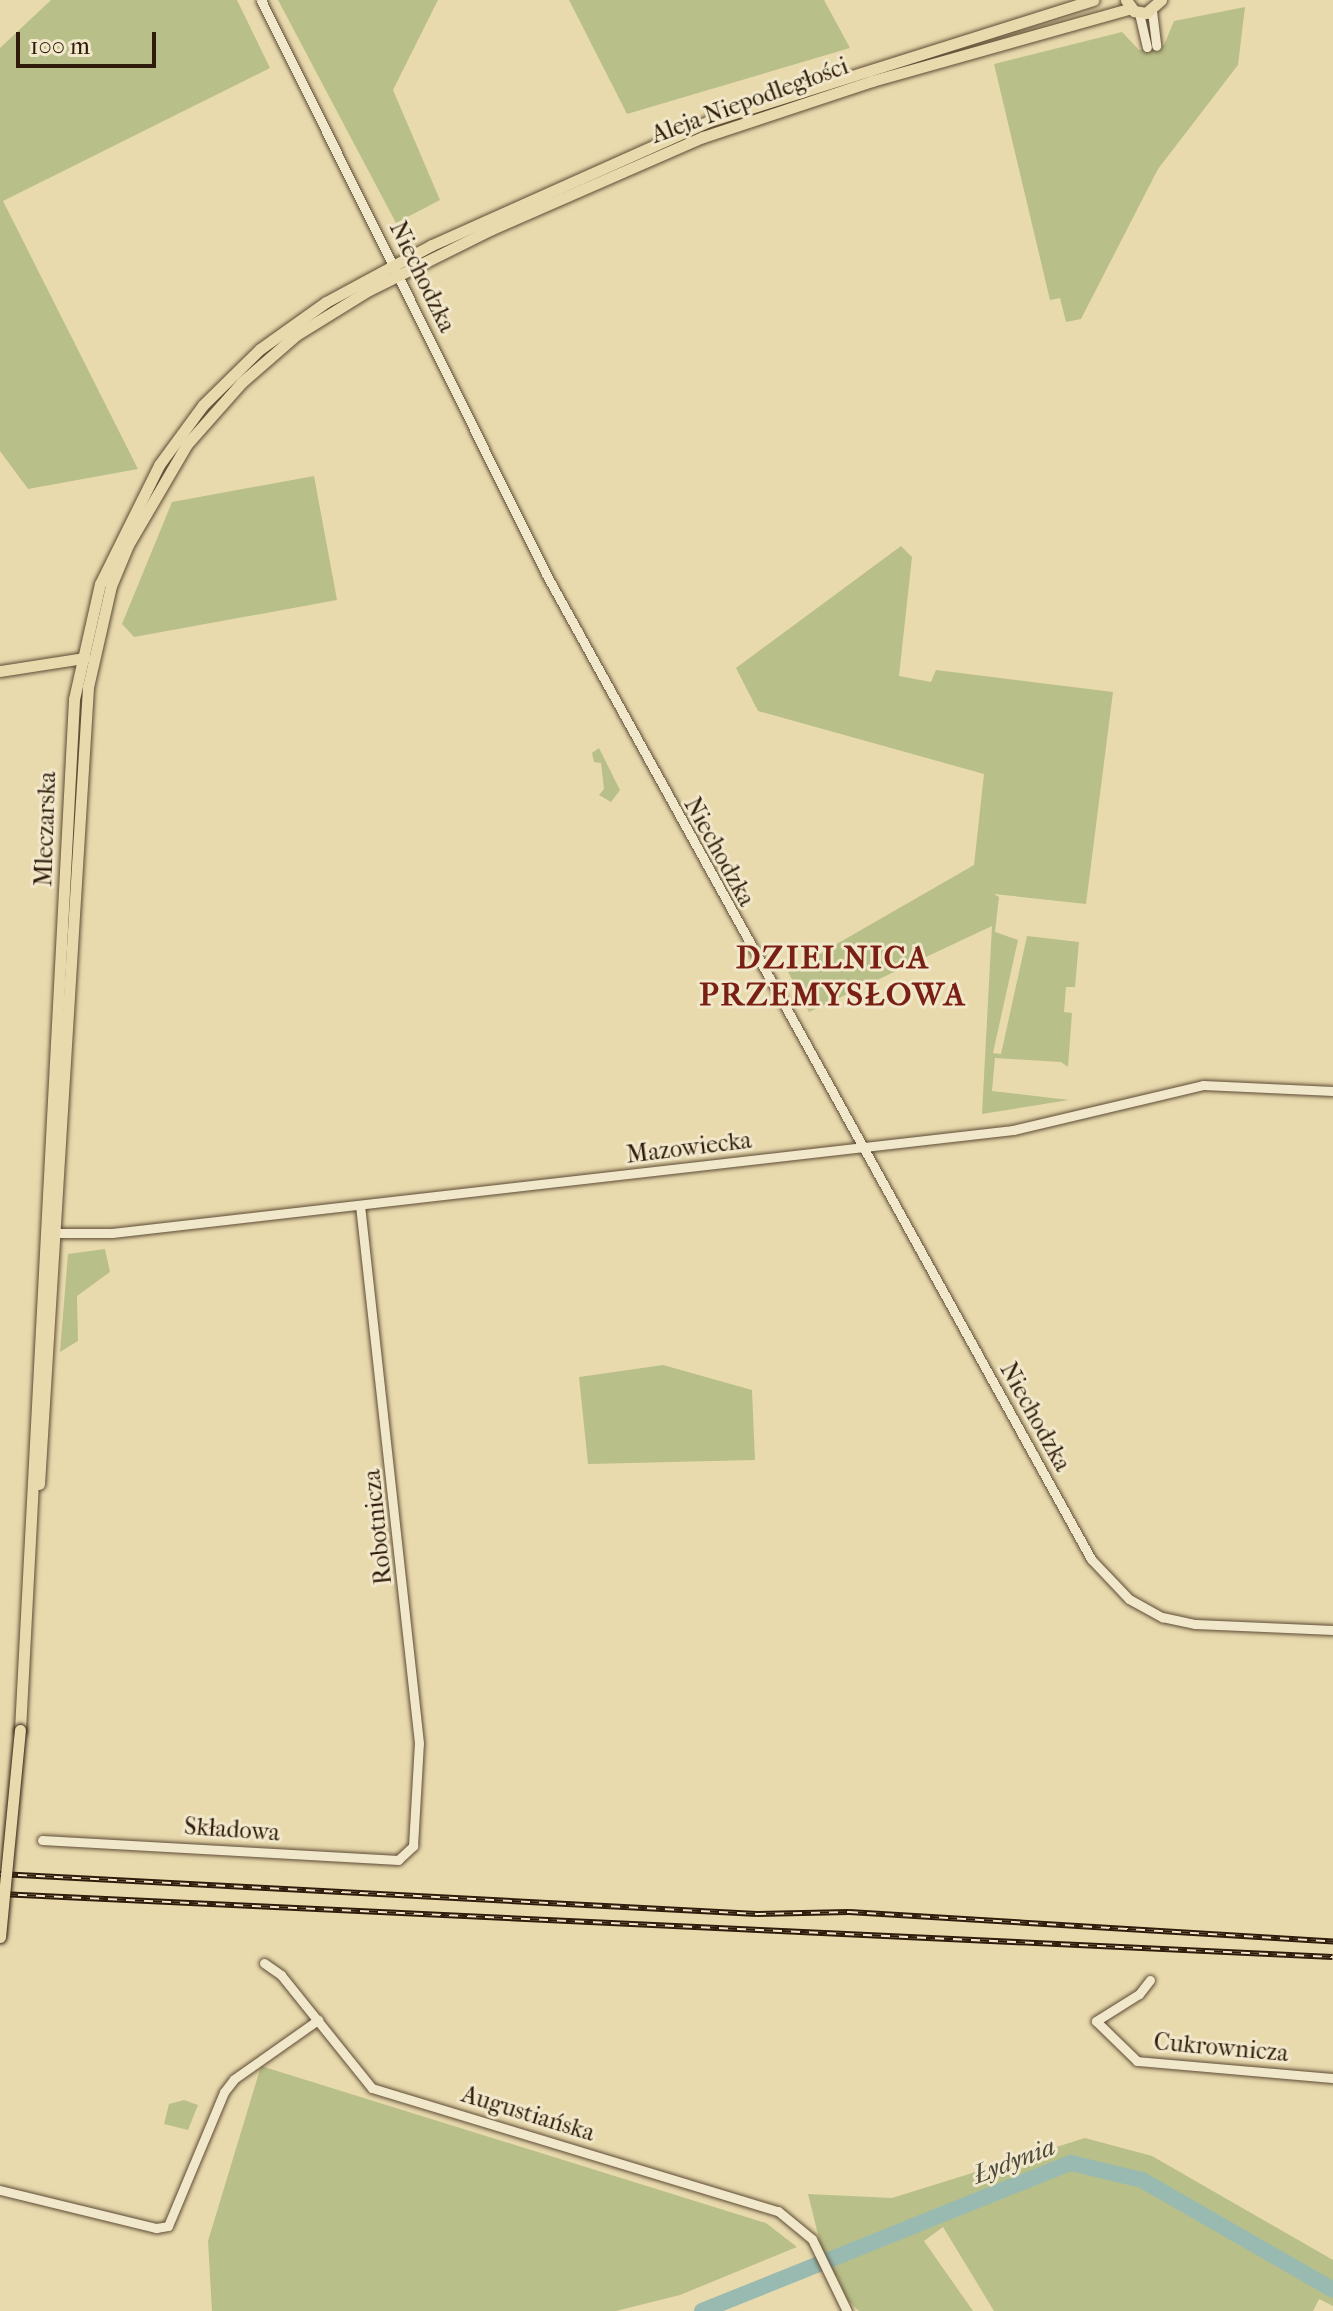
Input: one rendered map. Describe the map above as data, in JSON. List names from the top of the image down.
{
  "streets": {
    "main road": ["Aleja Niepodległości", "Mleczarska"],
    "street": [
      "Niechodzka",
      "Mazowiecka",
      "Robotnicza",
      "Składowa",
      "Cukrownicza",
      "Augustiańska"
    ]
  },
  "crossings": [
    ["Aleja Niepodległości", "Niechodzka"],
    ["Aleja Niepodległości", "Mleczarska"],
    ["Niechodzka", "Mleczarska"],
    ["Niechodzka", "Mazowiecka"],
    ["Mleczarska", "Mazowiecka"],
    ["Mazowiecka", "Robotnicza"],
    ["Robotnicza", "Składowa"]
  ],
  "districts": ["DZIELNICA PRZEMYSŁOWA"],
  "water": ["Łydynia"],
  "scale_bar": "100 m"
}
